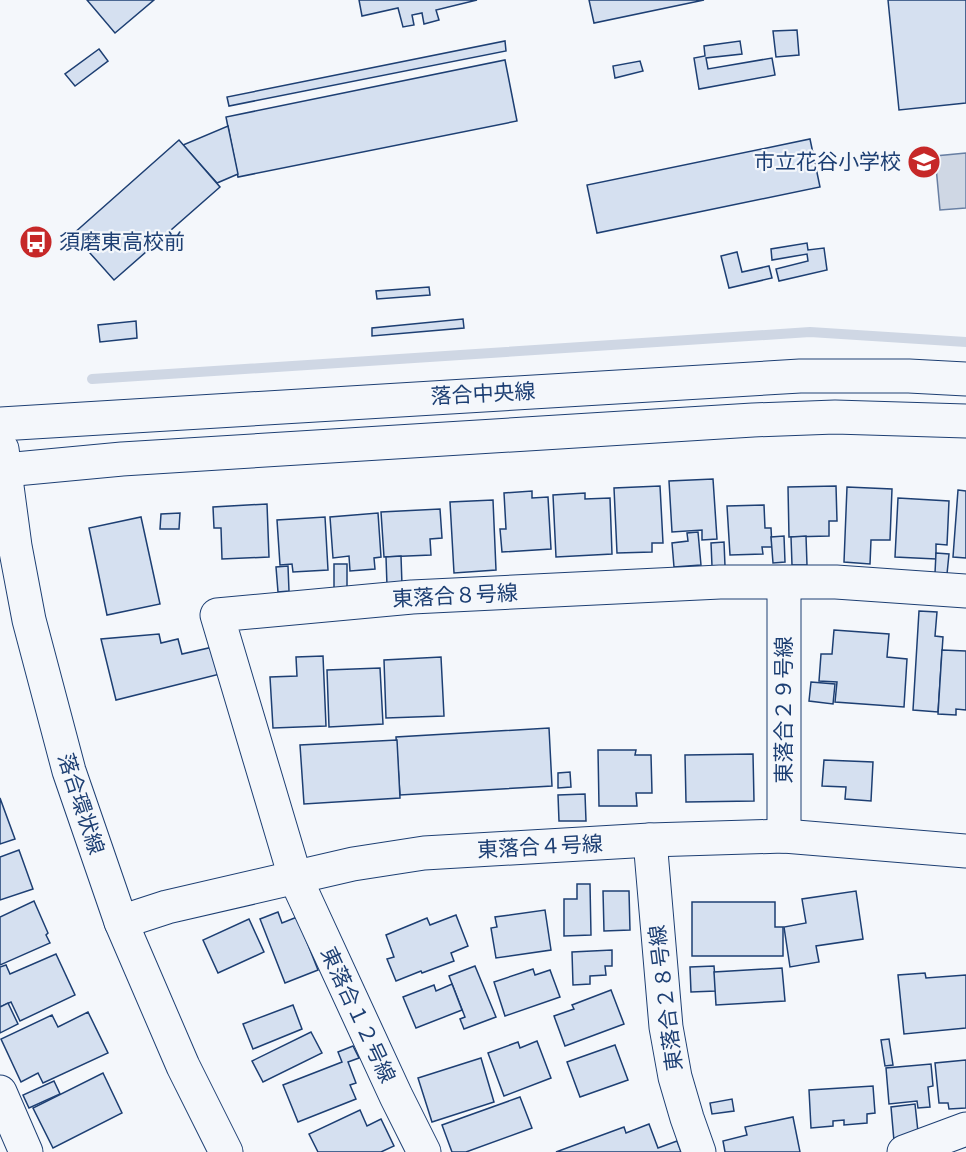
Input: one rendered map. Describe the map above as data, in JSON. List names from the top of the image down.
{
  "streets": {
    "street": [
      "落合中央線",
      "東落合８号線",
      "東落合２９号線",
      "落合環状線",
      "東落合４号線",
      "東落合２８号線",
      "東落合１２号線"
    ]
  },
  "crossings": [
    ["落合中央線", "落合環状線"],
    ["東落合８号線", "東落合２９号線"],
    ["東落合８号線", "東落合４号線"],
    ["東落合８号線", "東落合１２号線"],
    ["東落合２９号線", "東落合４号線"],
    ["落合環状線", "東落合４号線"],
    ["東落合４号線", "東落合２８号線"],
    ["東落合４号線", "東落合１２号線"]
  ],
  "places": {
    "school or university": ["市立花谷小学校"],
    "bus stop": ["須磨東高校前"]
  }
}
